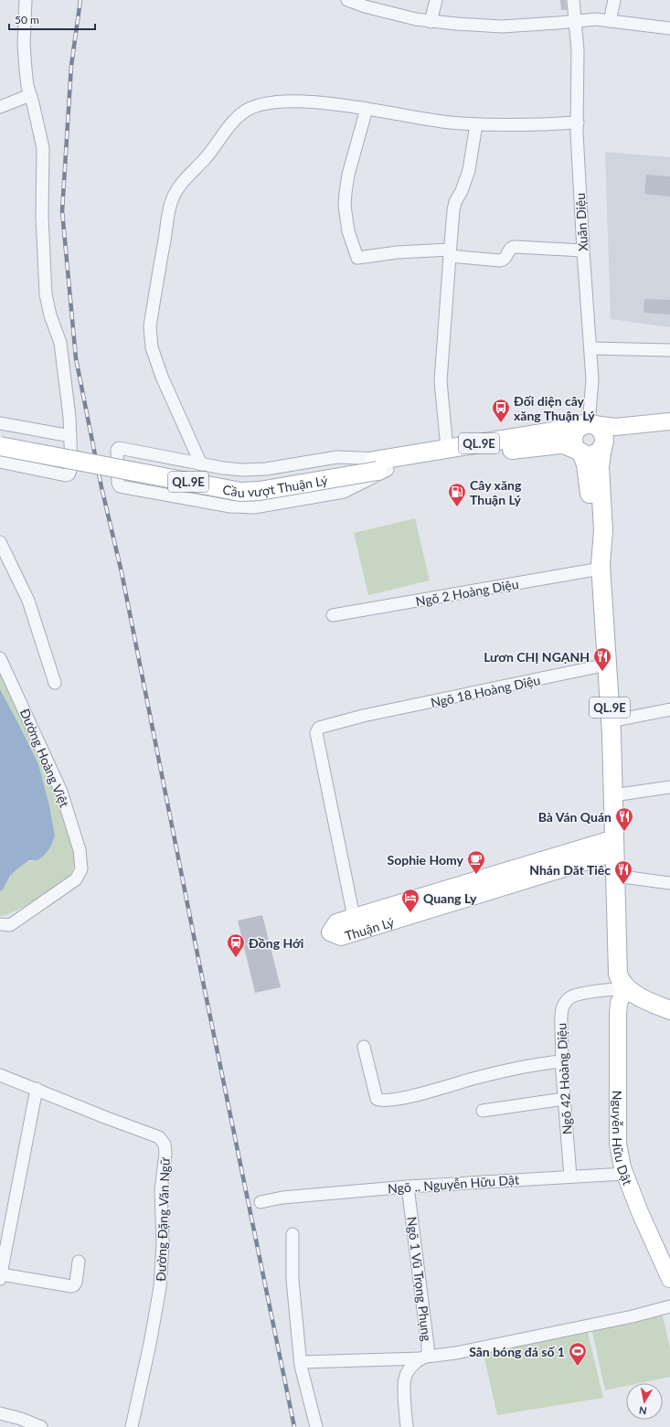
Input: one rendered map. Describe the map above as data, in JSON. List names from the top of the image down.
{
  "streets": {
    "main road": ["QL.9E", "Cầu vượt Thuận Lý"],
    "street": [
      "Xuân Diệu",
      "Ngõ 2 Hoàng Diệu",
      "Ngõ 18 Hoàng Diệu",
      "Đường Hoàng Việt",
      "Thuận Lý",
      "Ngõ 42 Hoàng Diệu",
      "Nguyễn Hữu Dật",
      "Ngõ .. Nguyễn Hữu Dật",
      "Đường Đặng Văn Ngữ",
      "Ngõ 1 Vũ Trọng Phụng"
    ]
  },
  "crossings": [
    ["Xuân Diệu", "QL.9E"],
    ["QL.9E", "Cầu vượt Thuận Lý"],
    ["QL.9E", "Ngõ 2 Hoàng Diệu"],
    ["QL.9E", "Ngõ 18 Hoàng Diệu"],
    ["QL.9E", "Thuận Lý"],
    ["QL.9E", "Ngõ 42 Hoàng Diệu"],
    ["QL.9E", "Nguyễn Hữu Dật"],
    ["Ngõ 18 Hoàng Diệu", "Thuận Lý"],
    ["Ngõ 42 Hoàng Diệu", "Nguyễn Hữu Dật"],
    ["Ngõ 42 Hoàng Diệu", "Ngõ .. Nguyễn Hữu Dật"],
    ["Nguyễn Hữu Dật", "Ngõ .. Nguyễn Hữu Dật"],
    ["Ngõ .. Nguyễn Hữu Dật", "Ngõ 1 Vũ Trọng Phụng"]
  ],
  "places": {
    "bus stop": ["Đối diện cây xăng Thuận Lý"],
    "fuel station": ["Cây xăng Thuận Lý"],
    "restaurant": ["Lươn CHỊ NGẠNH", "Bà Ván Quán", "Nhán Dăt Tiêc"],
    "cafe": ["Sophie Homy"],
    "hotel": ["Quang Ly"],
    "station": ["Đồng Hới"],
    "sports": ["Sân bóng đá số 1"]
  },
  "scale_bar": "50 m",
  "north": "bottom"
}
